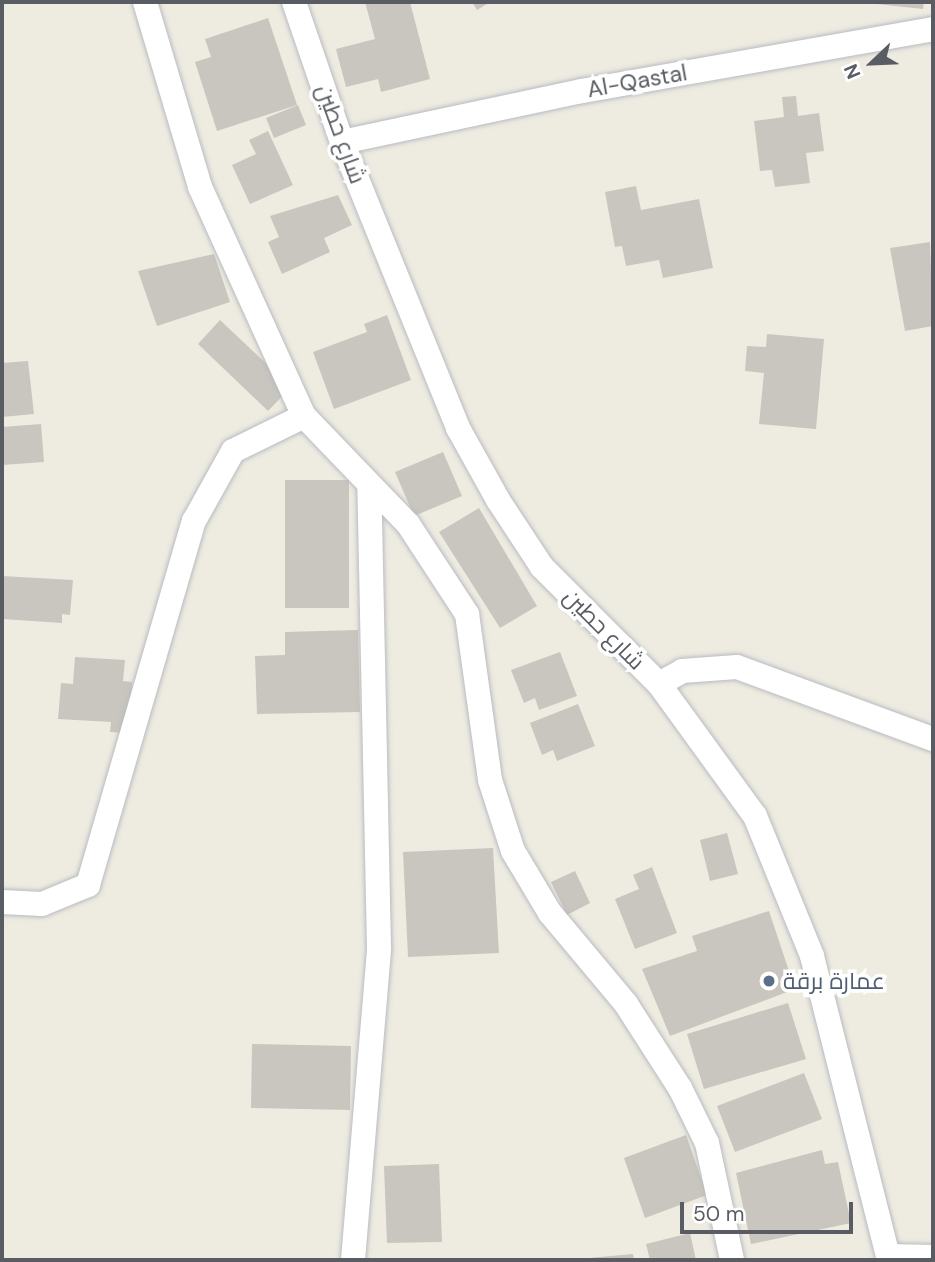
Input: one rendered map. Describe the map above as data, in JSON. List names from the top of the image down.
{
  "streets": {
    "street": ["Al-Qastal", "شارع حطين"]
  },
  "crossings": [
    ["Al-Qastal", "شارع حطين"]
  ],
  "places": ["عمارة برقة"],
  "scale_bar": "50 m",
  "north": "bottom left"
}
